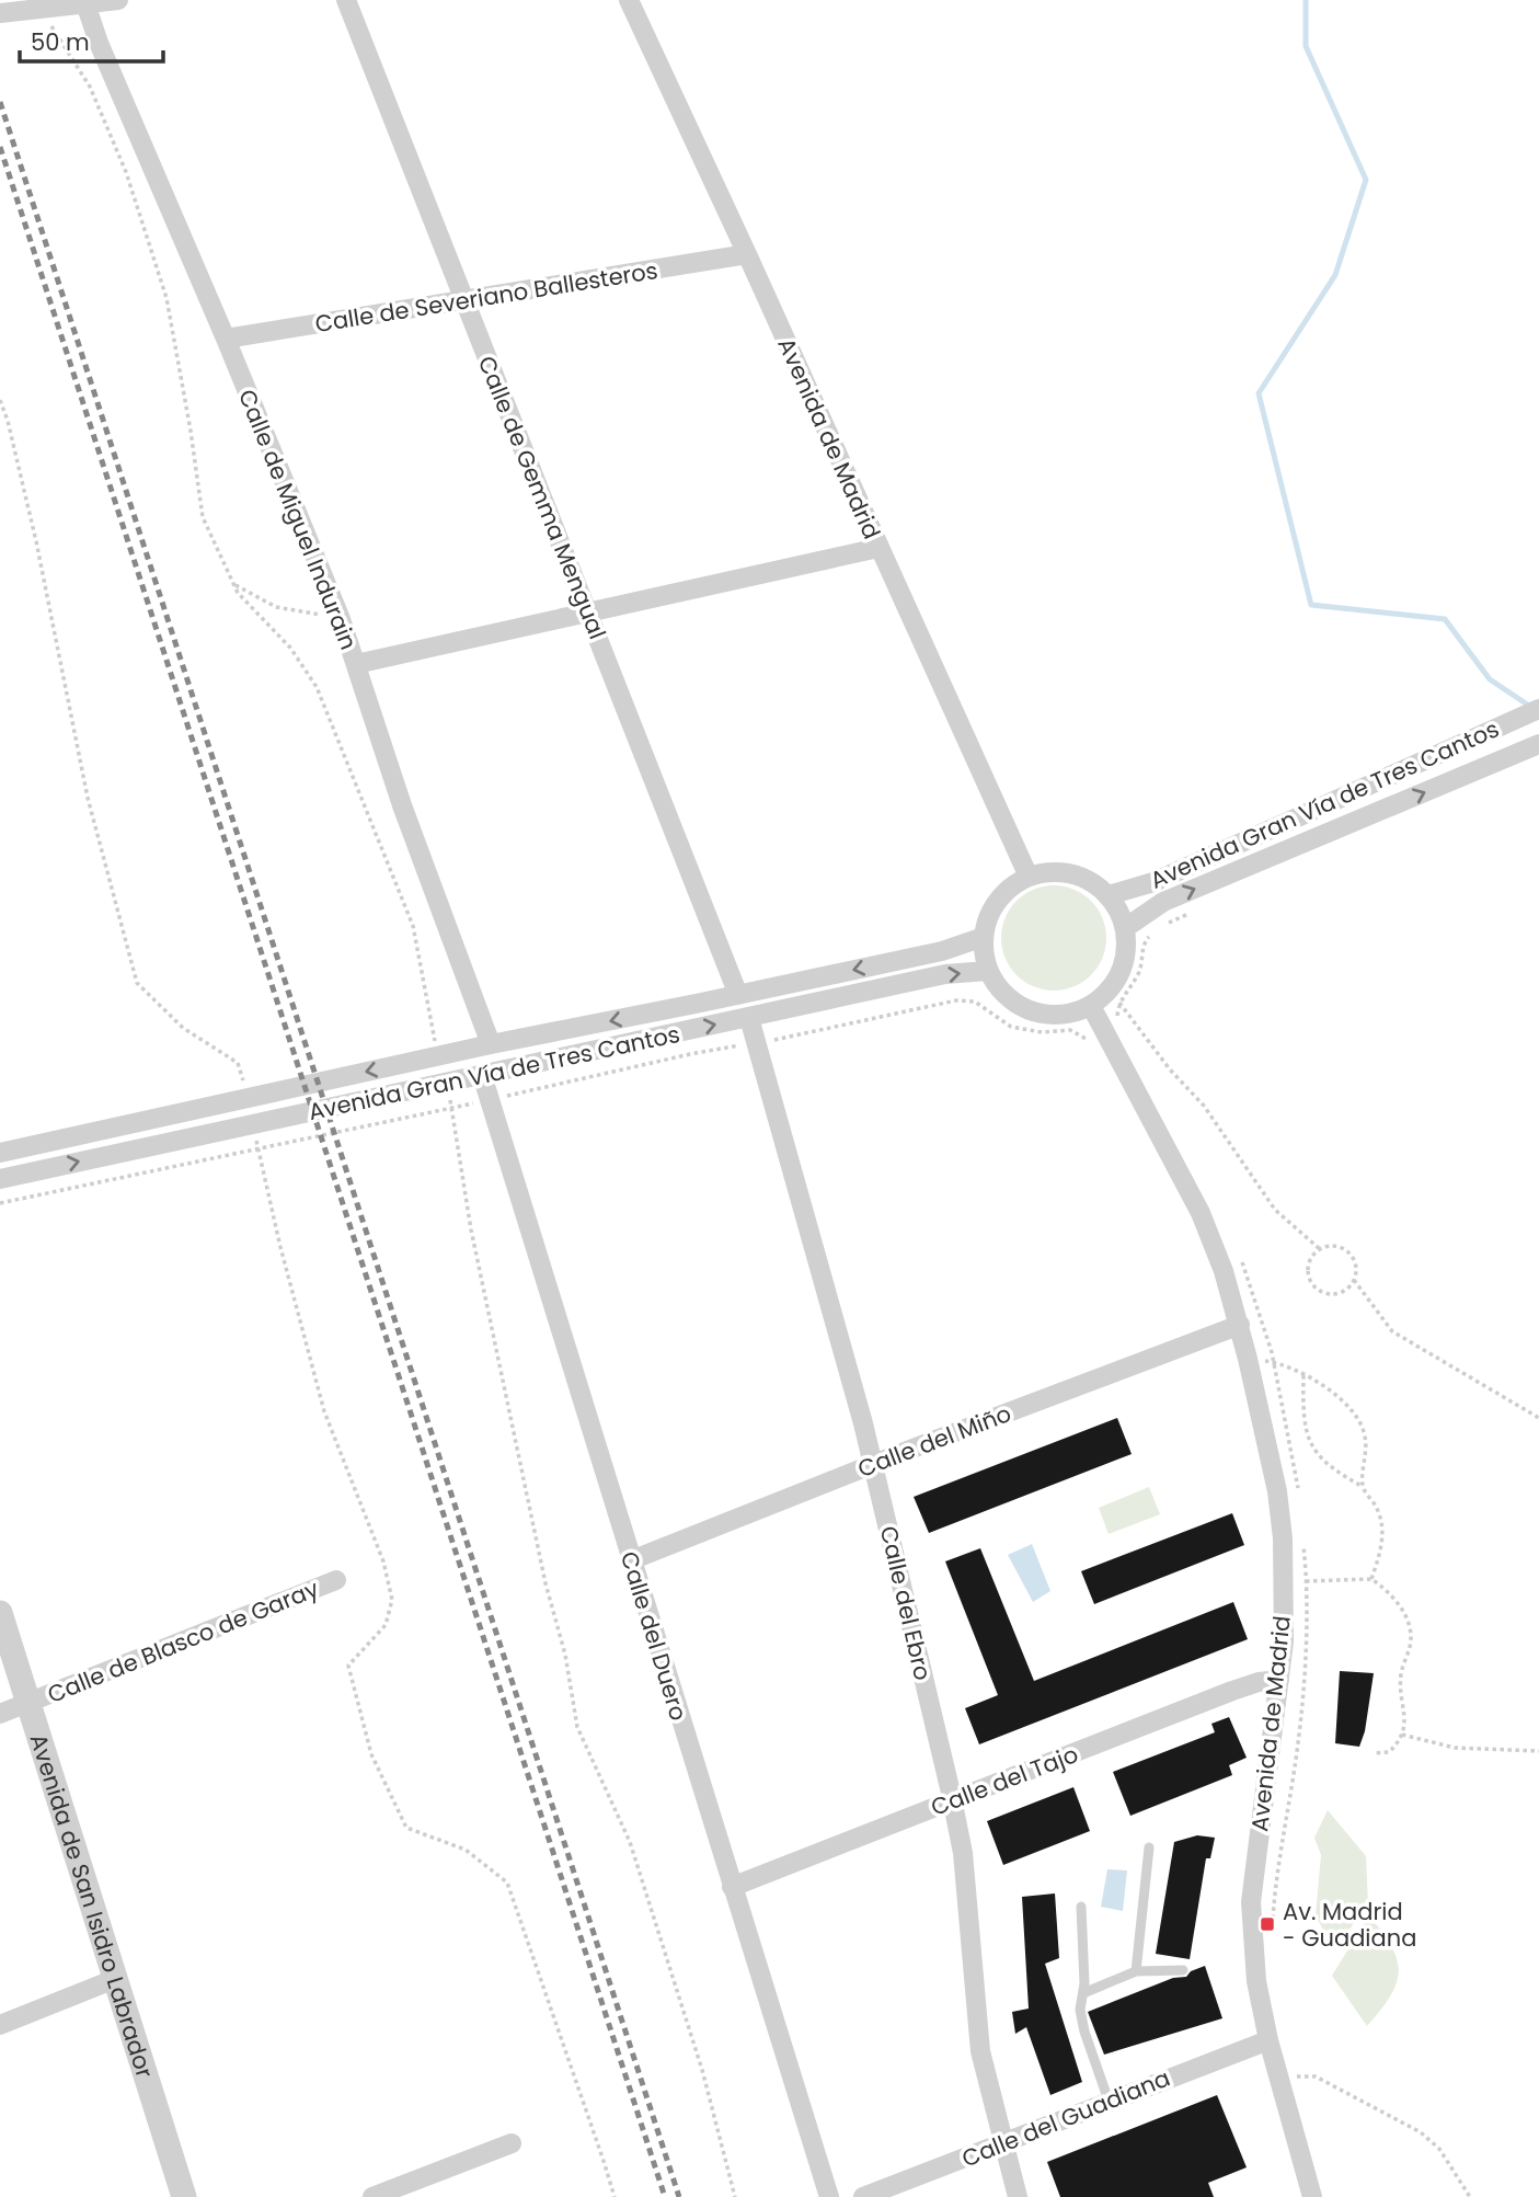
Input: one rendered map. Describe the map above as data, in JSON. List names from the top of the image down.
{
  "streets": {
    "street": [
      "Calle de Severiano Ballesteros",
      "Avenida de Madrid",
      "Calle de Gemma Mengual",
      "Calle de Miguel Indurain",
      "Avenida Gran Vía de Tres Cantos",
      "Calle del Miño",
      "Calle del Ebro",
      "Calle del Duero",
      "Calle de Blasco de Garay",
      "Calle del Tajo",
      "Avenida de San Isidro Labrador",
      "Calle del Guadiana"
    ]
  },
  "crossings": [
    ["Calle de Severiano Ballesteros", "Avenida de Madrid"],
    ["Calle de Severiano Ballesteros", "Calle de Gemma Mengual"],
    ["Calle de Severiano Ballesteros", "Calle de Miguel Indurain"],
    ["Avenida de Madrid", "Avenida Gran Vía de Tres Cantos"],
    ["Avenida de Madrid", "Calle del Miño"],
    ["Avenida de Madrid", "Calle del Tajo"],
    ["Avenida de Madrid", "Calle del Guadiana"],
    ["Calle de Gemma Mengual", "Avenida Gran Vía de Tres Cantos"],
    ["Calle de Miguel Indurain", "Avenida Gran Vía de Tres Cantos"],
    ["Avenida Gran Vía de Tres Cantos", "Calle del Ebro"],
    ["Avenida Gran Vía de Tres Cantos", "Calle del Duero"],
    ["Calle del Miño", "Calle del Ebro"],
    ["Calle del Miño", "Calle del Duero"],
    ["Calle del Ebro", "Calle del Tajo"],
    ["Calle del Ebro", "Calle del Guadiana"],
    ["Calle del Duero", "Calle del Tajo"],
    ["Calle de Blasco de Garay", "Avenida de San Isidro Labrador"]
  ],
  "places": {
    "transit": ["Av. Madrid - Guadiana"]
  },
  "scale_bar": "50 m"
}
